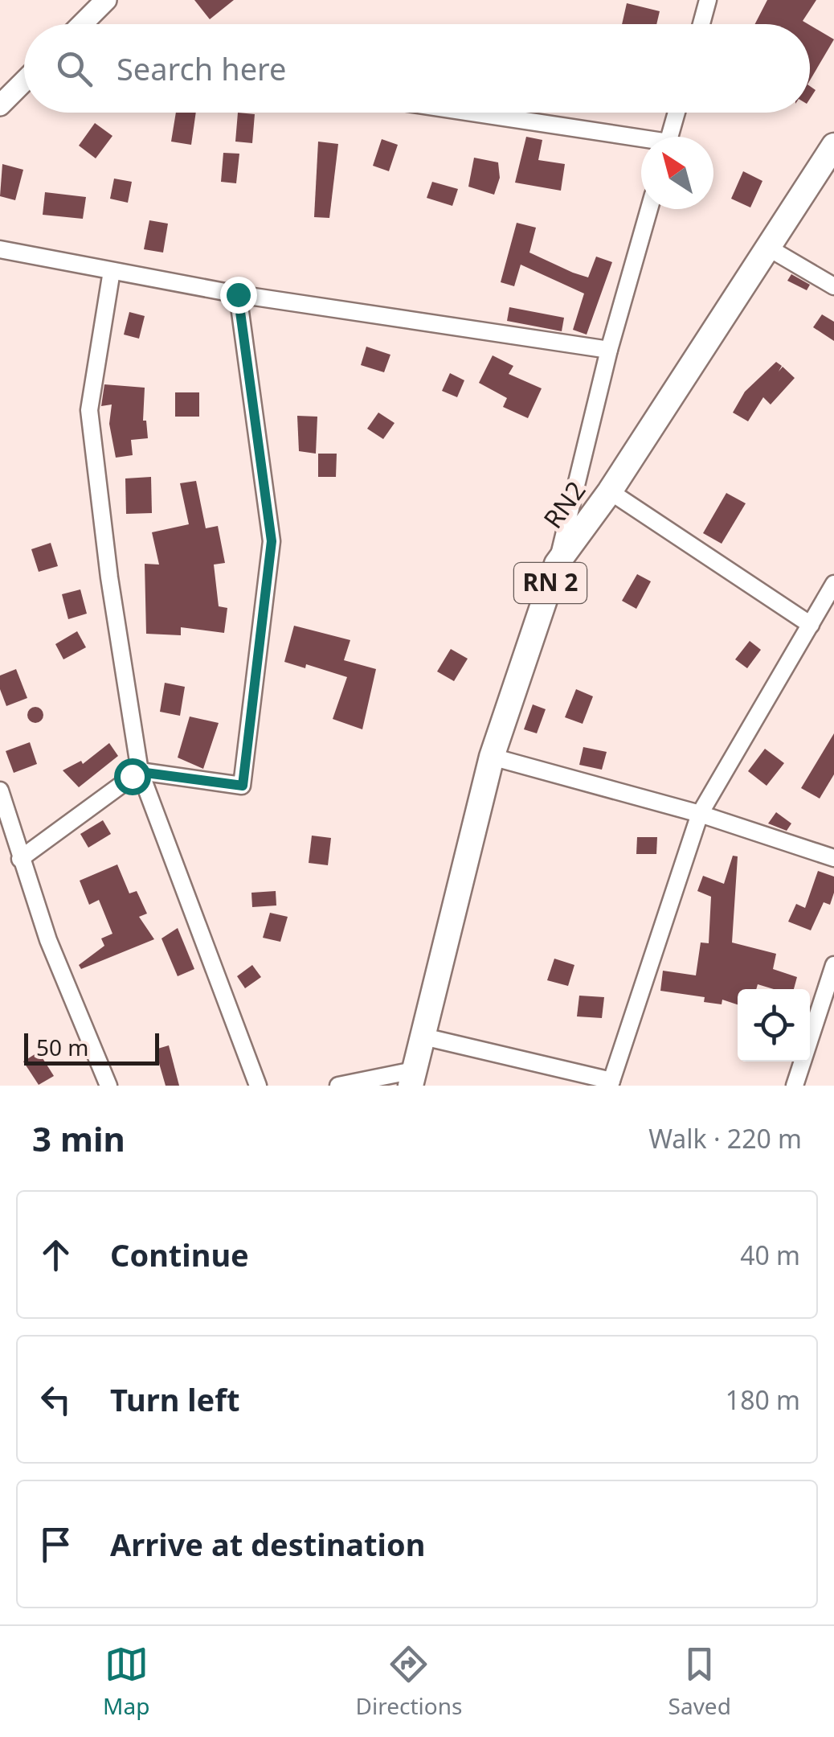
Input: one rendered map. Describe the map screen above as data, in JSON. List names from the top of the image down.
{
  "streets": {
    "main road": ["RN2", "RN 2"]
  },
  "scale_bar": "50 m",
  "north": "top left",
  "page": {
    "search": "Search here",
    "scale": "50 m",
    "heading": ["3 min", "Walk · 220 m"],
    "list": [
      ["Continue", "40 m"],
      ["Turn left", "180 m"],
      "Arrive at destination"
    ],
    "nav": ["Map", "Directions", "Saved"]
  }
}
